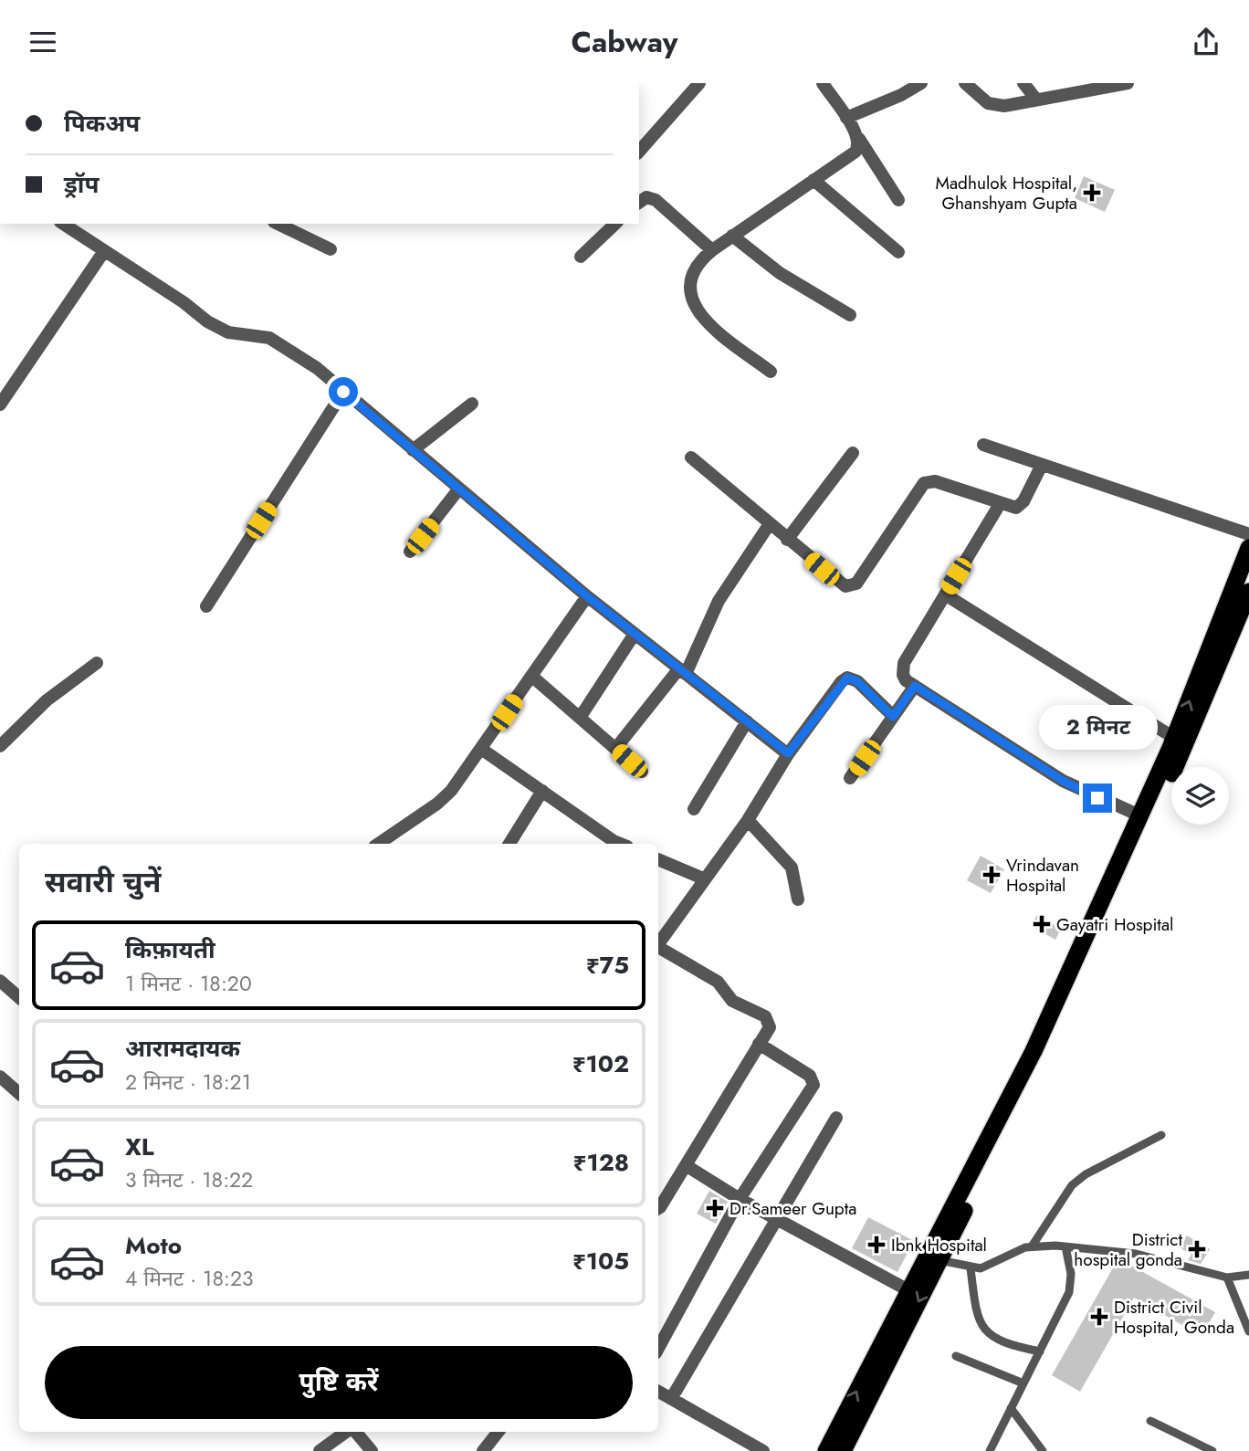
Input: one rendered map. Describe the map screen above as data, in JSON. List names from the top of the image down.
{
  "places": {
    "health": [
      "Madhulok Hospital, Ghanshyam Gupta",
      "Vrindavan Hospital",
      "Gayatri Hospital",
      "Dr.Sameer Gupta",
      "Ibnk Hospital",
      "District hospital gonda",
      "District Civil Hospital, Gonda"
    ]
  },
  "page": {
    "header": "Cabway",
    "banner": ["पिकअप", "ड्रॉप"],
    "bubble": "2 मिनट",
    "heading": "सवारी चुनें",
    "list": [
      {
        "name": "किफ़ायती",
        "note": "1 मिनट · 18:20",
        "value": "₹75"
      },
      {
        "name": "आरामदायक",
        "note": "2 मिनट · 18:21",
        "value": "₹102"
      },
      {
        "name": "XL",
        "note": "3 मिनट · 18:22",
        "value": "₹128"
      },
      {
        "name": "Moto",
        "note": "4 मिनट · 18:23",
        "value": "₹105"
      }
    ],
    "buttons": "पुष्टि करें"
  }
}
